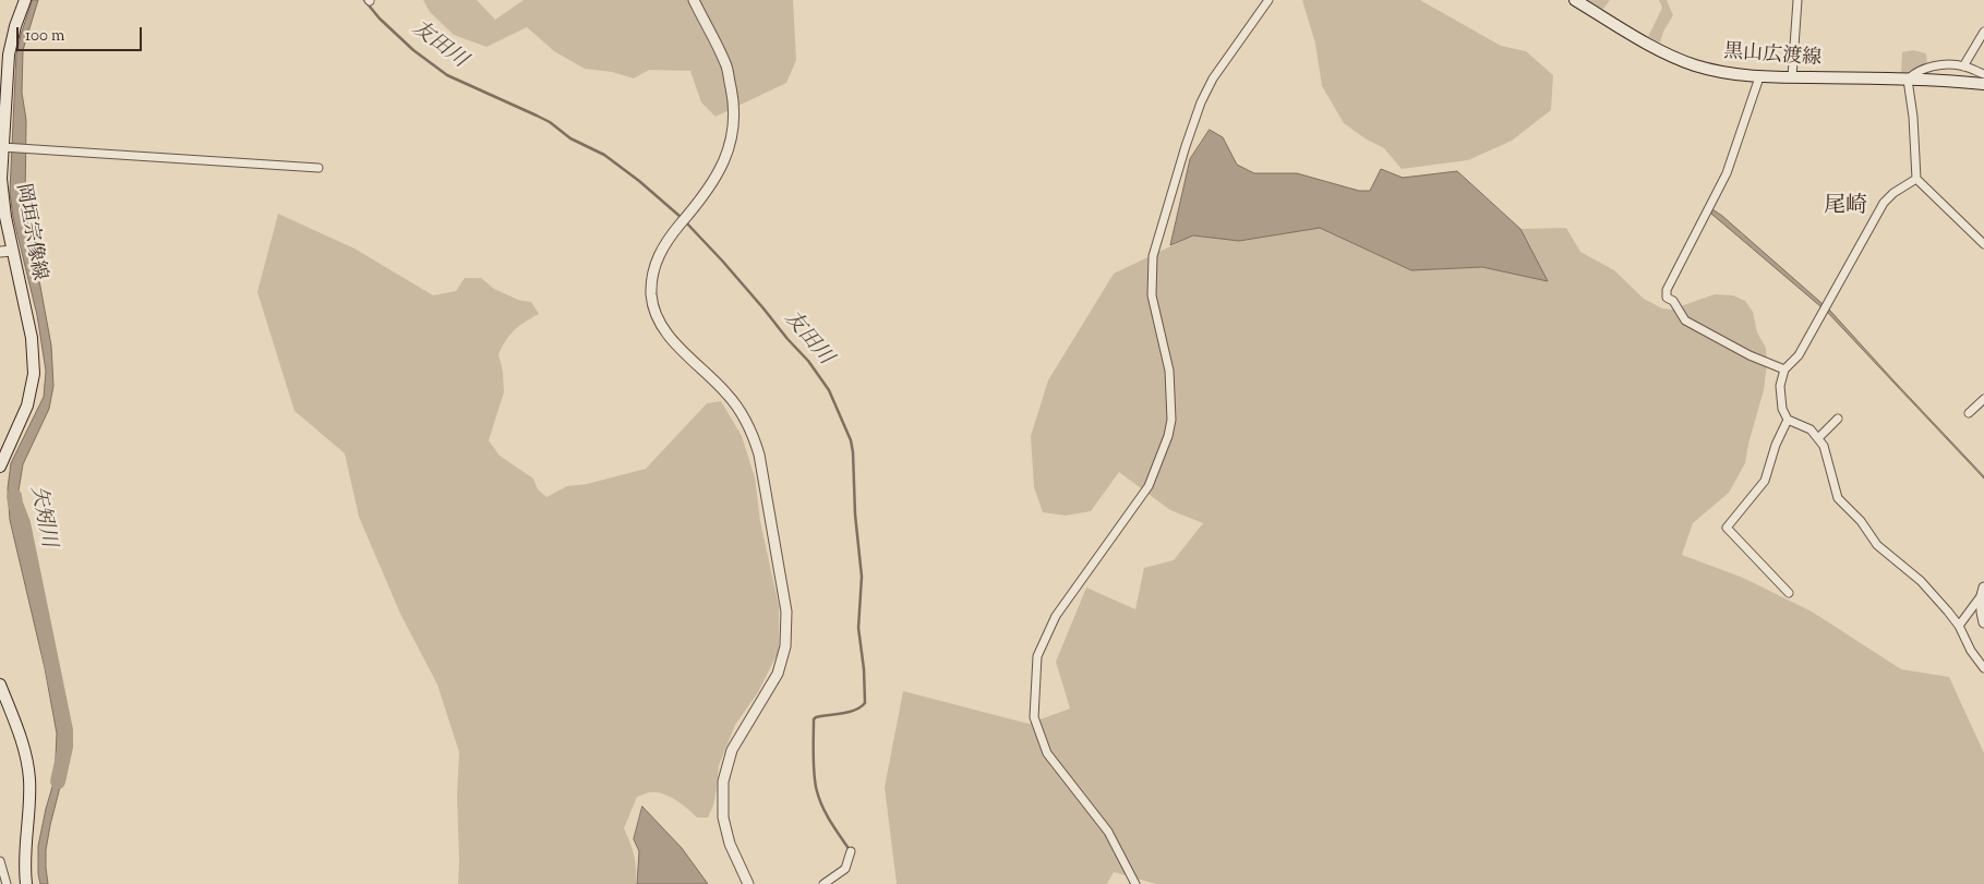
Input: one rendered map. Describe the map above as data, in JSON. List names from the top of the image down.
{
  "streets": {
    "main road": ["黒山広渡線", "岡垣宗像線"]
  },
  "districts": ["尾崎"],
  "water": ["友田川", "矢矧川"],
  "scale_bar": "100 m"
}
